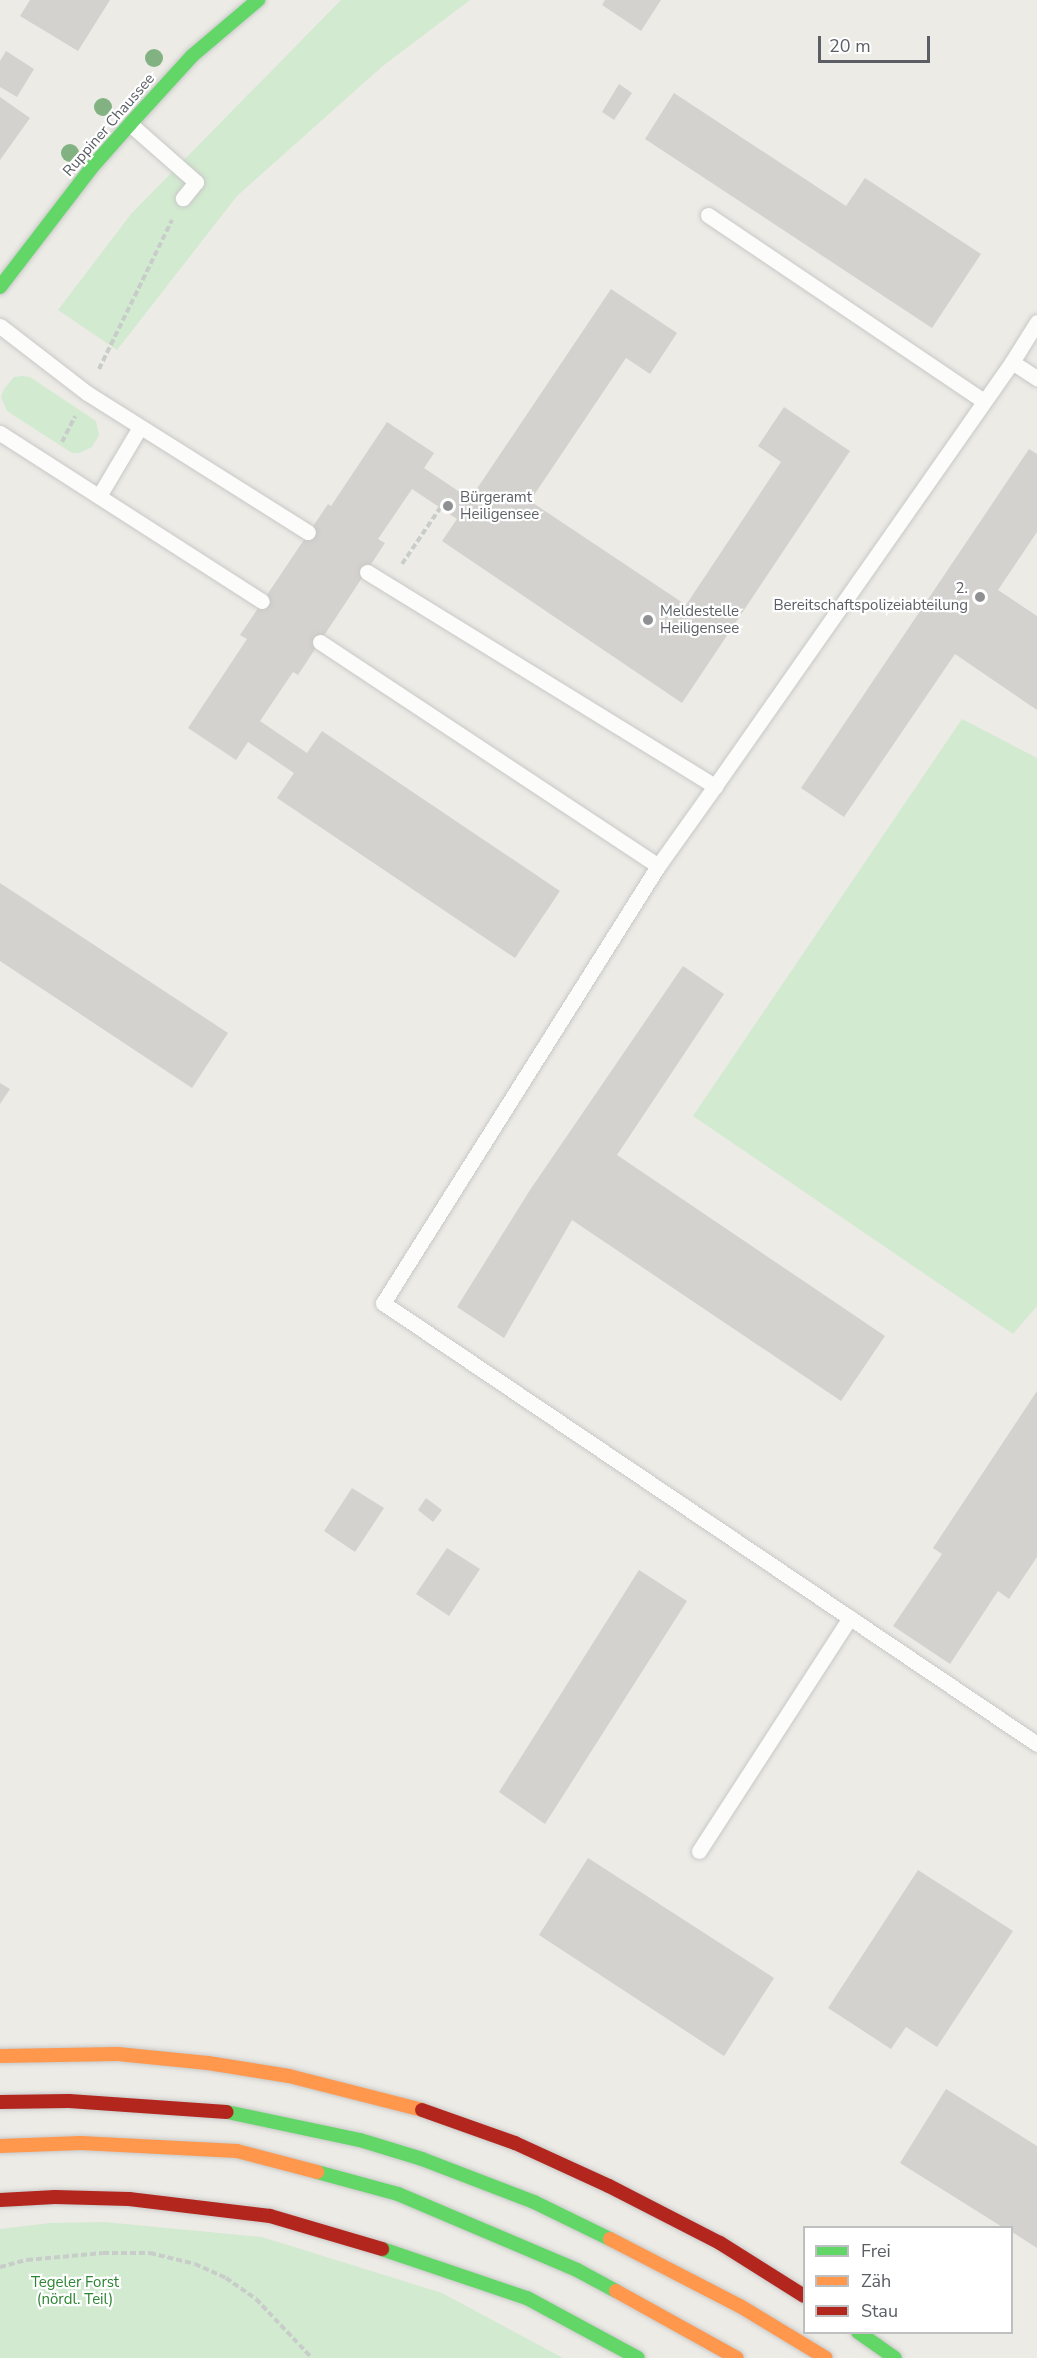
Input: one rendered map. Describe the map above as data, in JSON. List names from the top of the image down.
{
  "streets": {
    "main road": ["Ruppiner Chaussee"]
  },
  "parks": ["Tegeler Forst (nördl. Teil)"],
  "places": ["Bürgeramt Heiligensee", "2. Bereitschaftspolizeiabteilung", "Meldestelle Heiligensee"],
  "legend": ["Frei", "Zäh", "Stau"],
  "scale_bar": "20 m"
}
